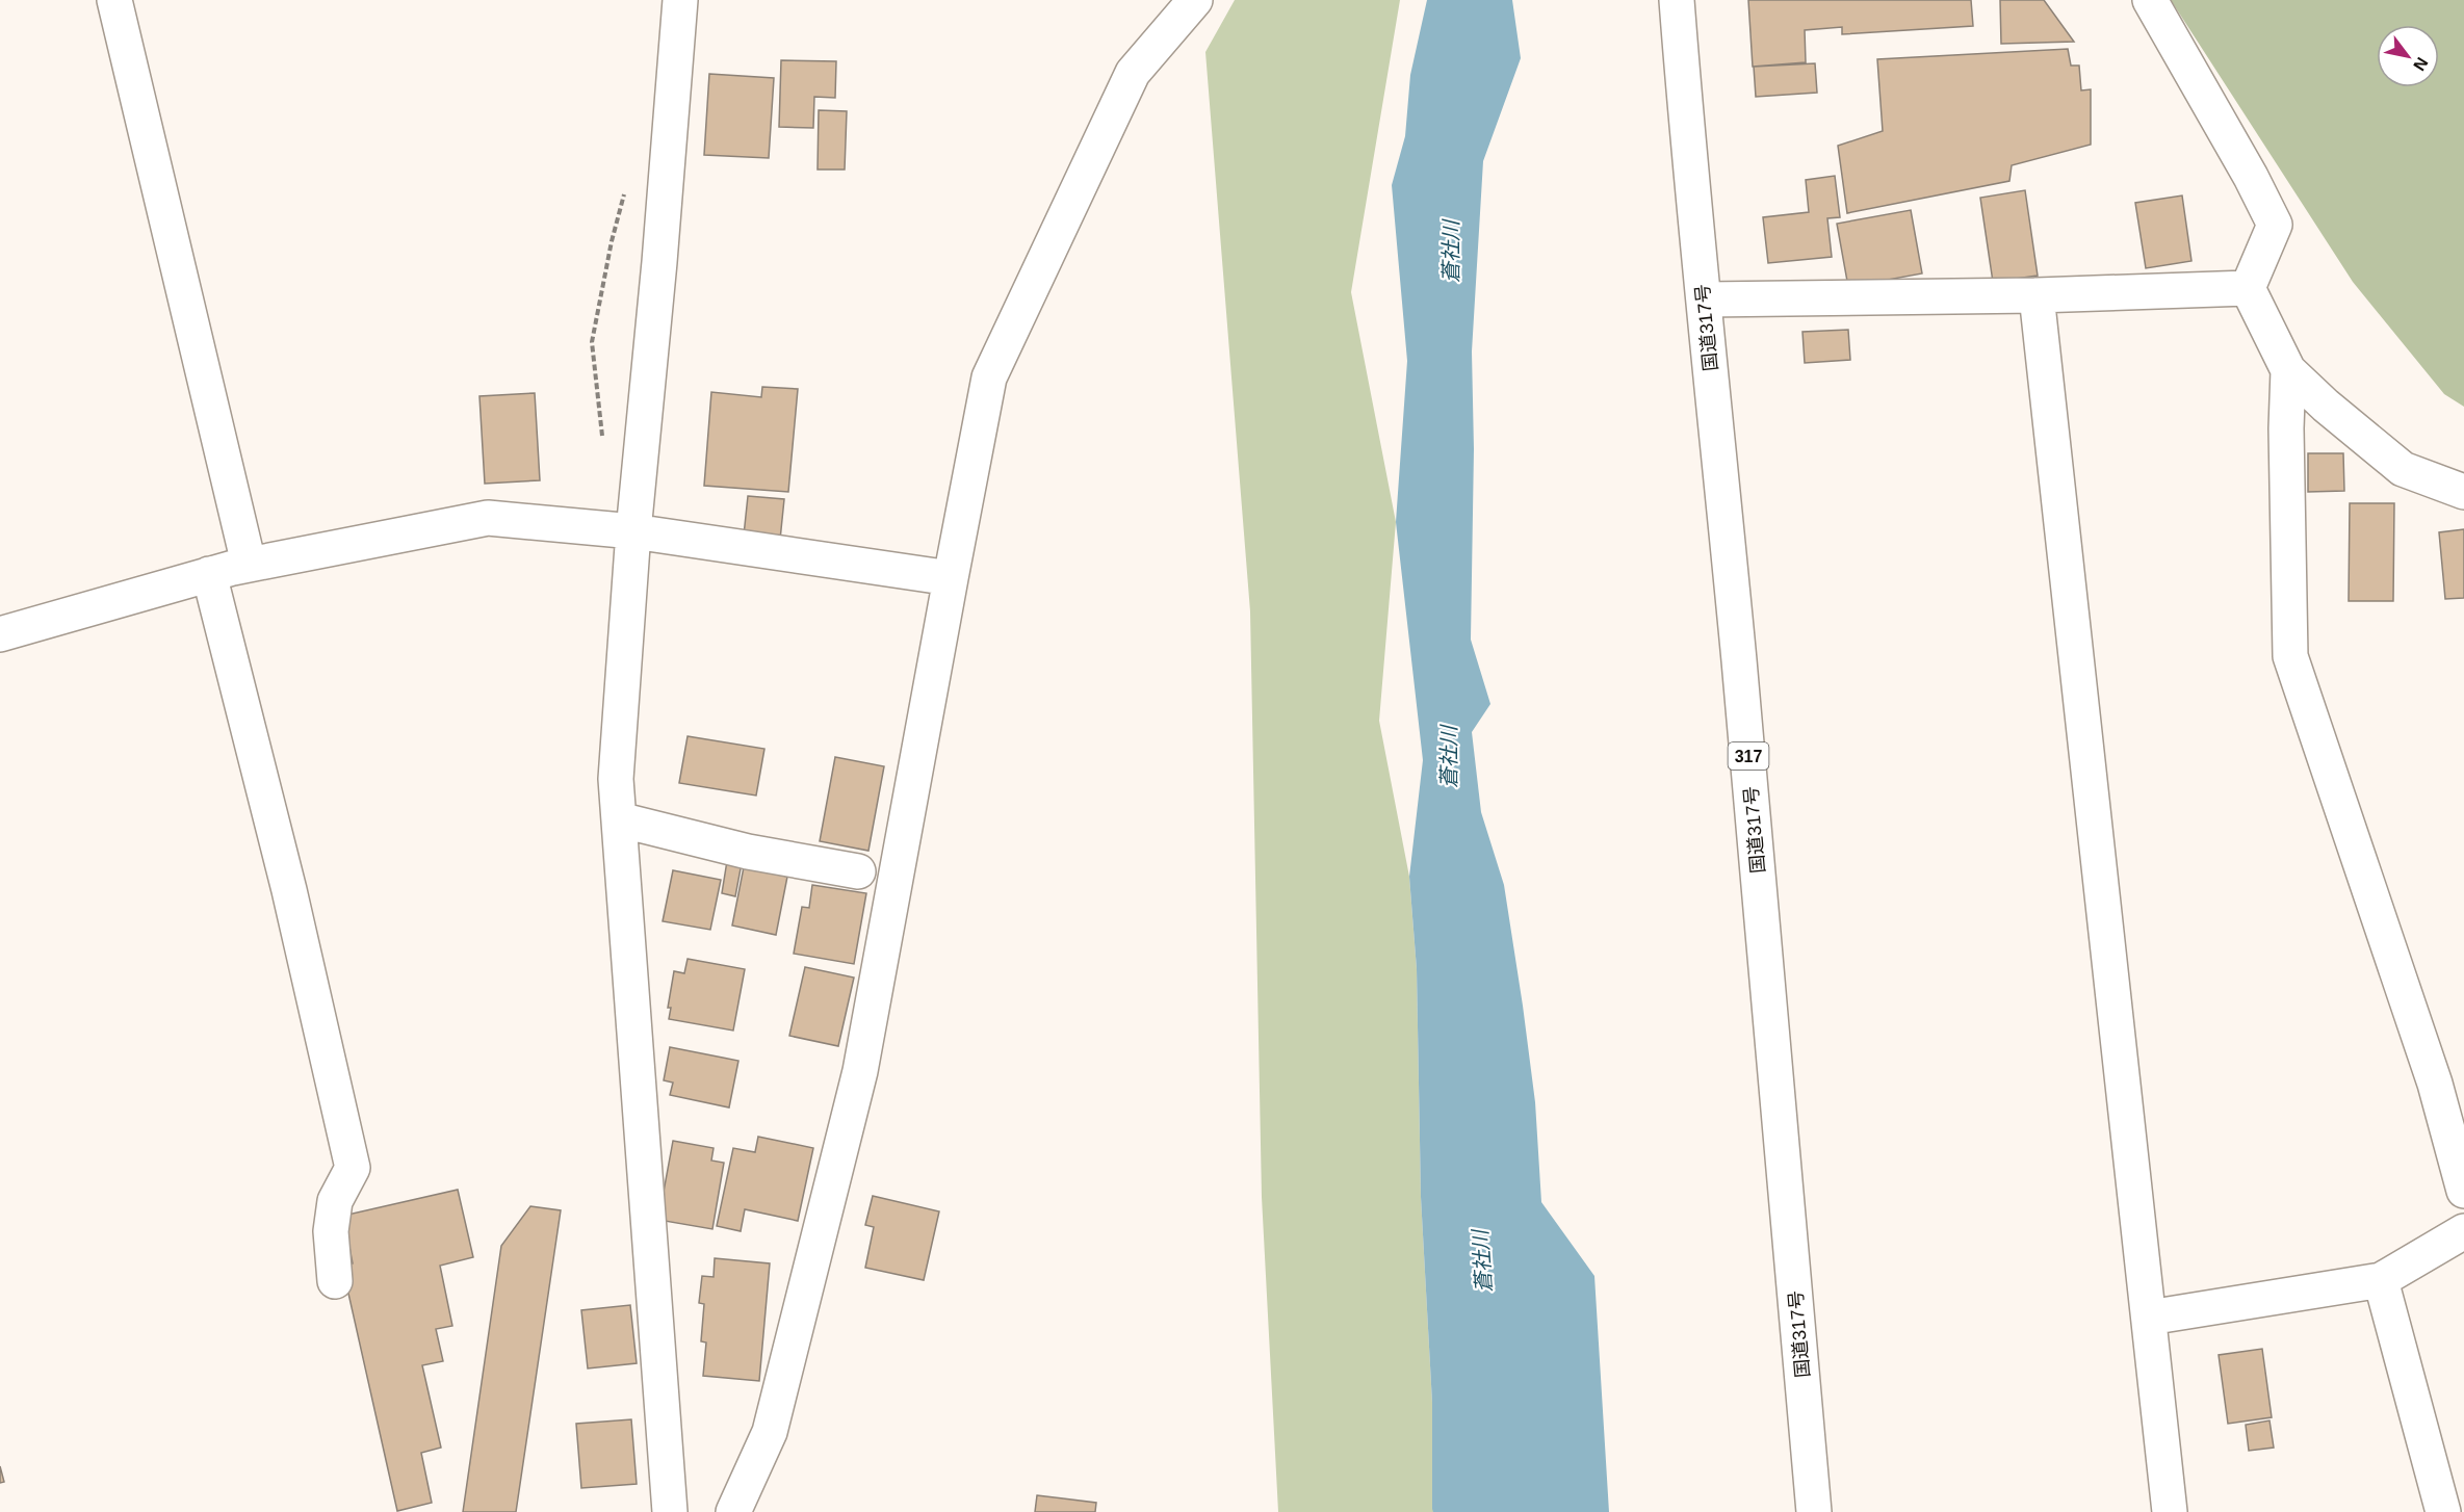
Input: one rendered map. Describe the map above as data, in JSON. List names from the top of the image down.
{
  "streets": {
    "main road": ["国道317号", "317"]
  },
  "water": ["蒼社川"],
  "north": "bottom right"
}
